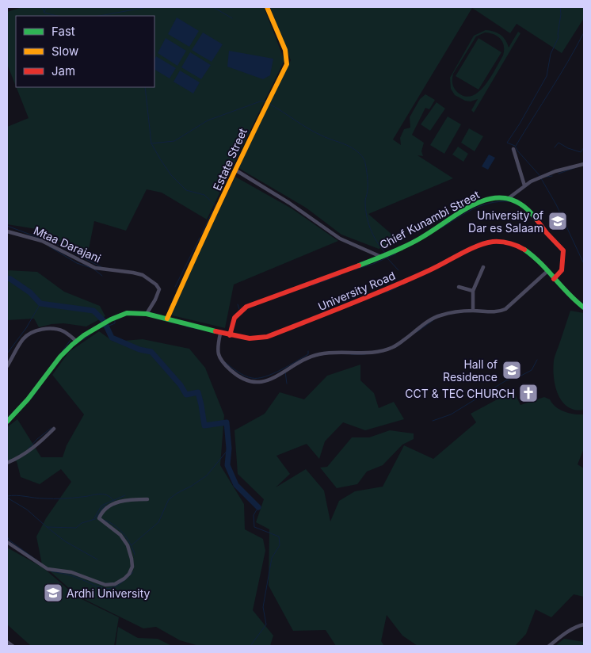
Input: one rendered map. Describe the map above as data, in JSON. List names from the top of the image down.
{
  "streets": {
    "street": [
      "Estate Street",
      "Chief Kunambi Street",
      "Mtaa Darajani",
      "University Road"
    ]
  },
  "crossings": [
    ["Estate Street", "University Road"],
    ["Chief Kunambi Street", "University Road"],
    ["Mtaa Darajani", "University Road"]
  ],
  "places": {
    "school or university": ["University of Dar es Salaam", "Hall of Residence", "Ardhi University"],
    "church": ["CCT & TEC CHURCH"]
  },
  "legend": ["Fast", "Slow", "Jam"]
}
